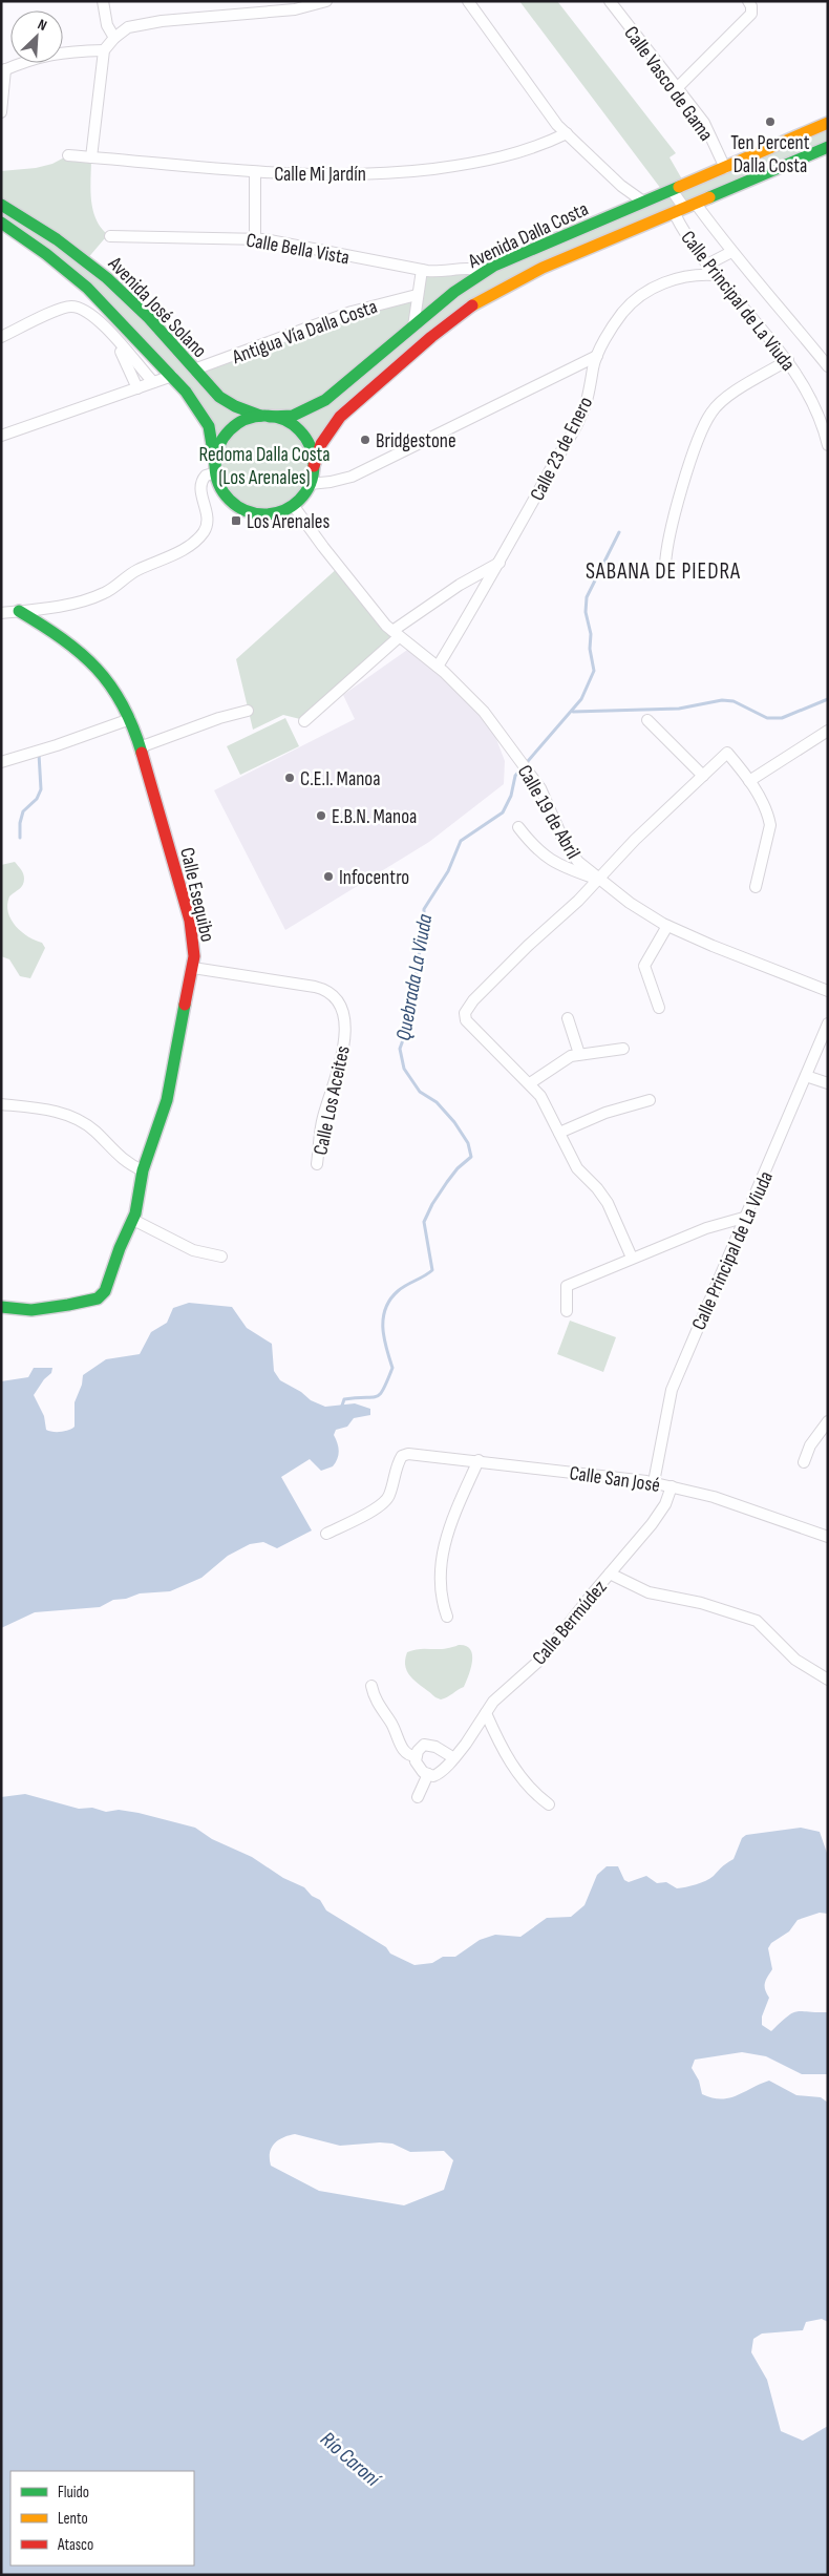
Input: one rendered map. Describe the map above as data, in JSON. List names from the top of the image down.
{
  "streets": {
    "street": [
      "Calle Vasco de Gama",
      "Calle Mi Jardín",
      "Avenida Dalla Costa",
      "Calle Bella Vista",
      "Calle Principal de La Viuda",
      "Avenida José Solano",
      "Antigua Vía Dalla Costa",
      "Calle 23 de Enero",
      "Calle 19 de Abril",
      "Calle Esequibo",
      "Calle Los Aceites",
      "Calle San José",
      "Calle Bermúdez"
    ]
  },
  "crossings": [
    ["Calle Vasco de Gama", "Avenida Dalla Costa"],
    ["Avenida Dalla Costa", "Calle Bella Vista"],
    ["Avenida Dalla Costa", "Calle Principal de La Viuda"],
    ["Avenida Dalla Costa", "Avenida José Solano"],
    ["Avenida Dalla Costa", "Calle 19 de Abril"],
    ["Calle Principal de La Viuda", "Calle 23 de Enero"],
    ["Calle Principal de La Viuda", "Calle San José"],
    ["Avenida José Solano", "Antigua Vía Dalla Costa"],
    ["Avenida José Solano", "Calle 19 de Abril"],
    ["Calle 23 de Enero", "Calle 19 de Abril"],
    ["Calle Esequibo", "Calle Los Aceites"],
    ["Calle San José", "Calle Bermúdez"]
  ],
  "districts": ["SABANA DE PIEDRA"],
  "water": ["Quebrada La Viuda", "Río Caroní"],
  "parks": ["Redoma Dalla Costa (Los Arenales)"],
  "places": {
    "other": [
      "Ten Percent Dalla Costa",
      "Bridgestone",
      "C.E.I. Manoa",
      "E.B.N. Manoa",
      "Infocentro"
    ],
    "transit": ["Los Arenales"]
  },
  "legend": ["Fluido", "Lento", "Atasco"],
  "north": "top right"
}
